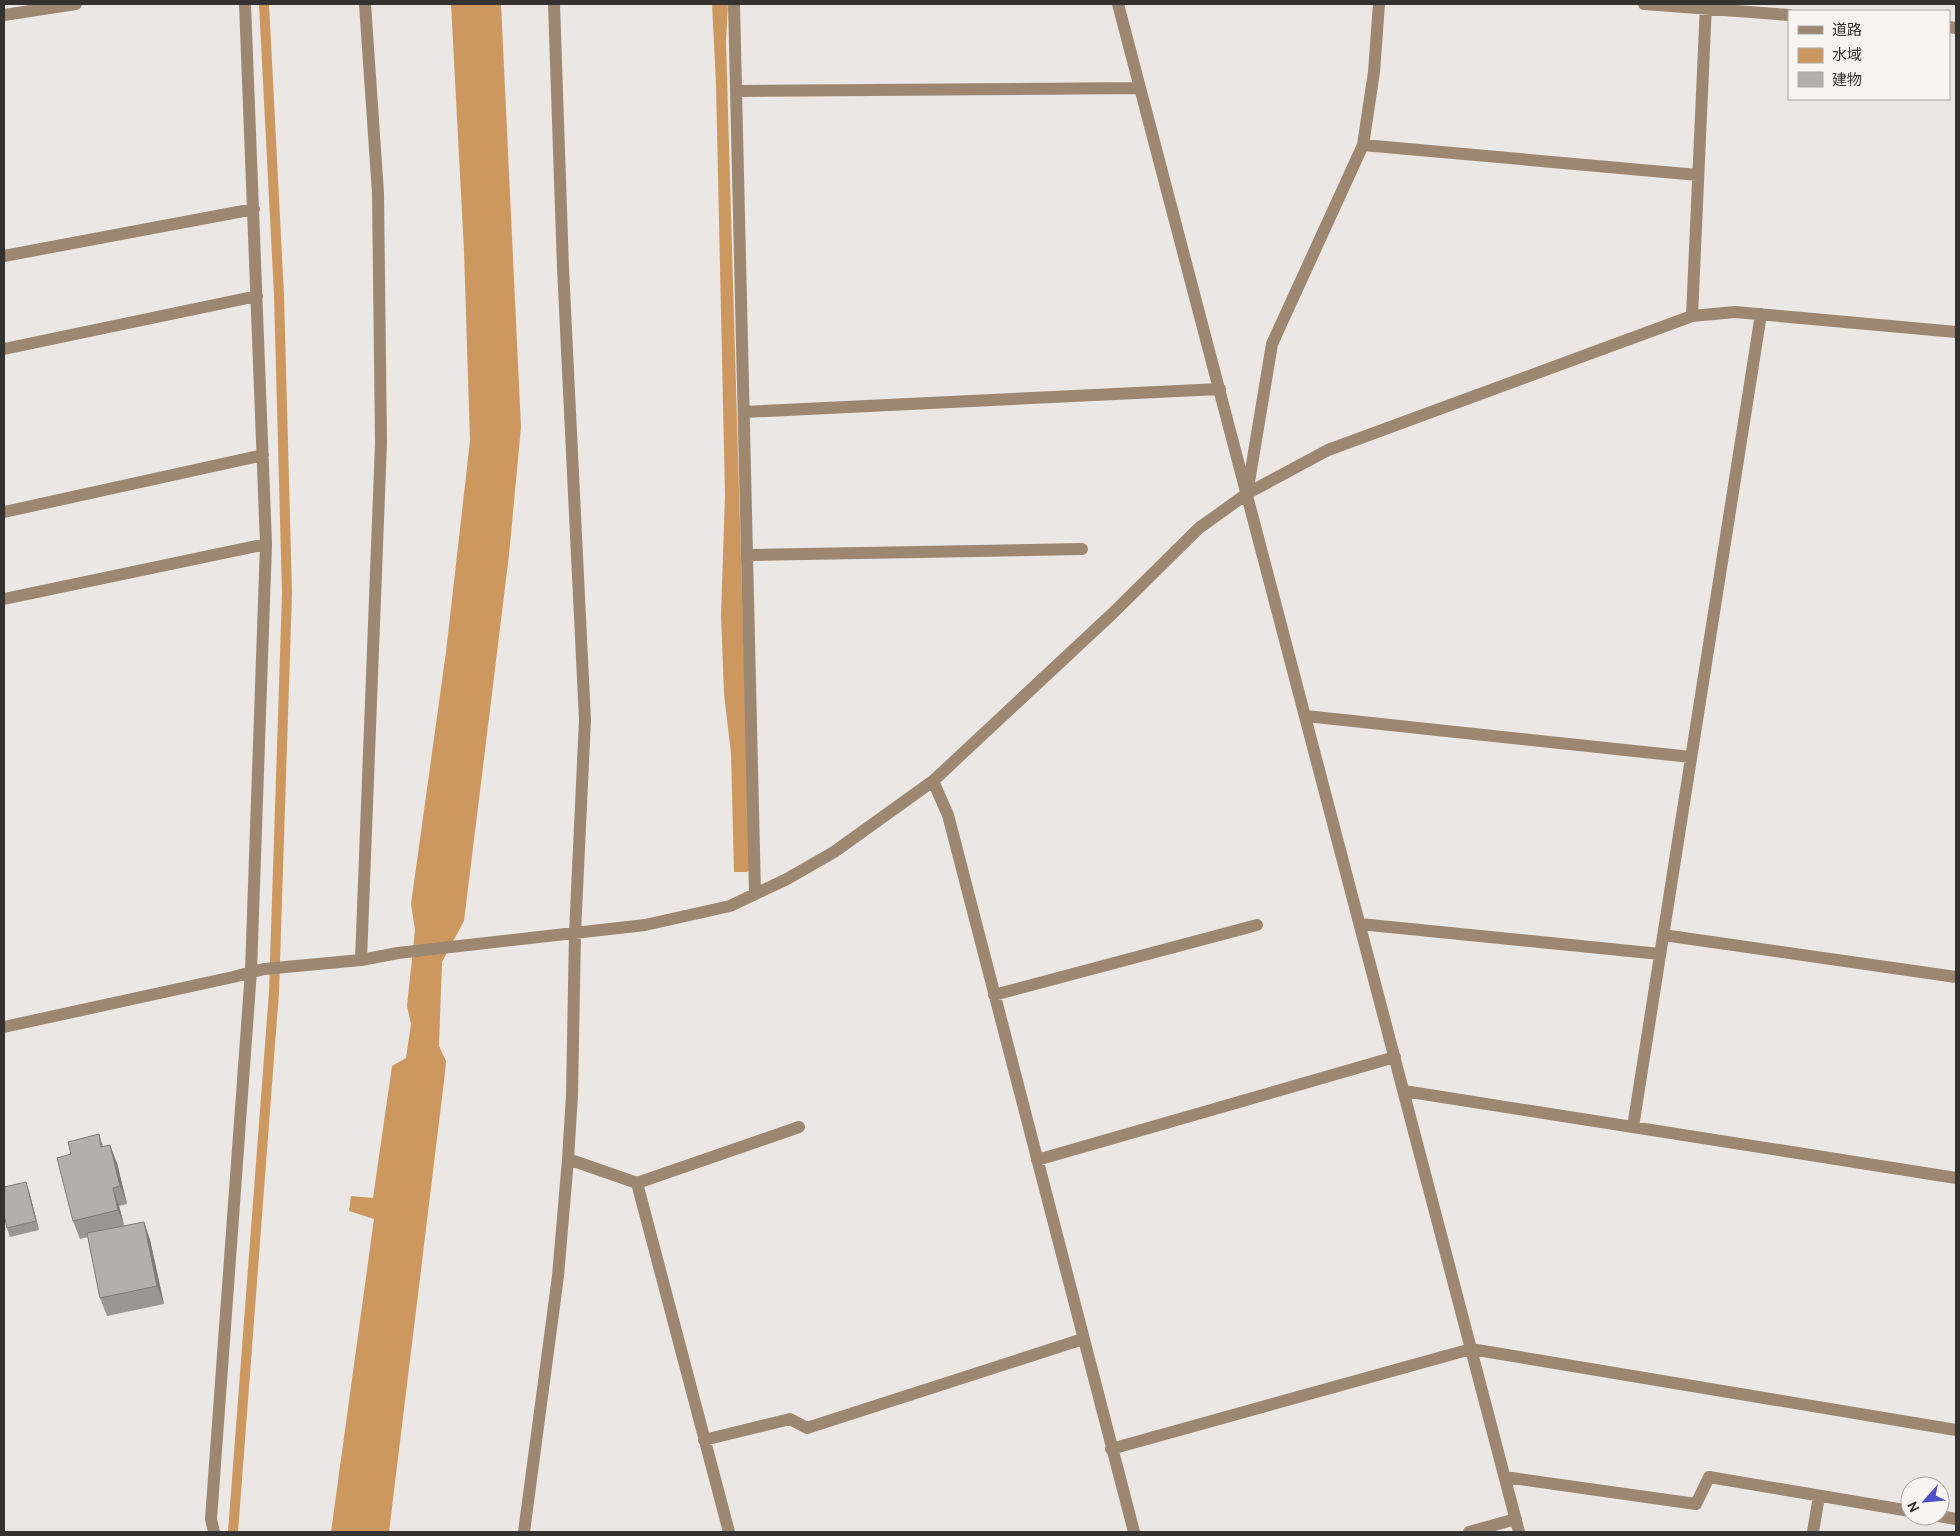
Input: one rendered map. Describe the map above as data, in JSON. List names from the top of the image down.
{
  "legend": ["道路", "水域", "建物"],
  "north": "bottom left"
}
